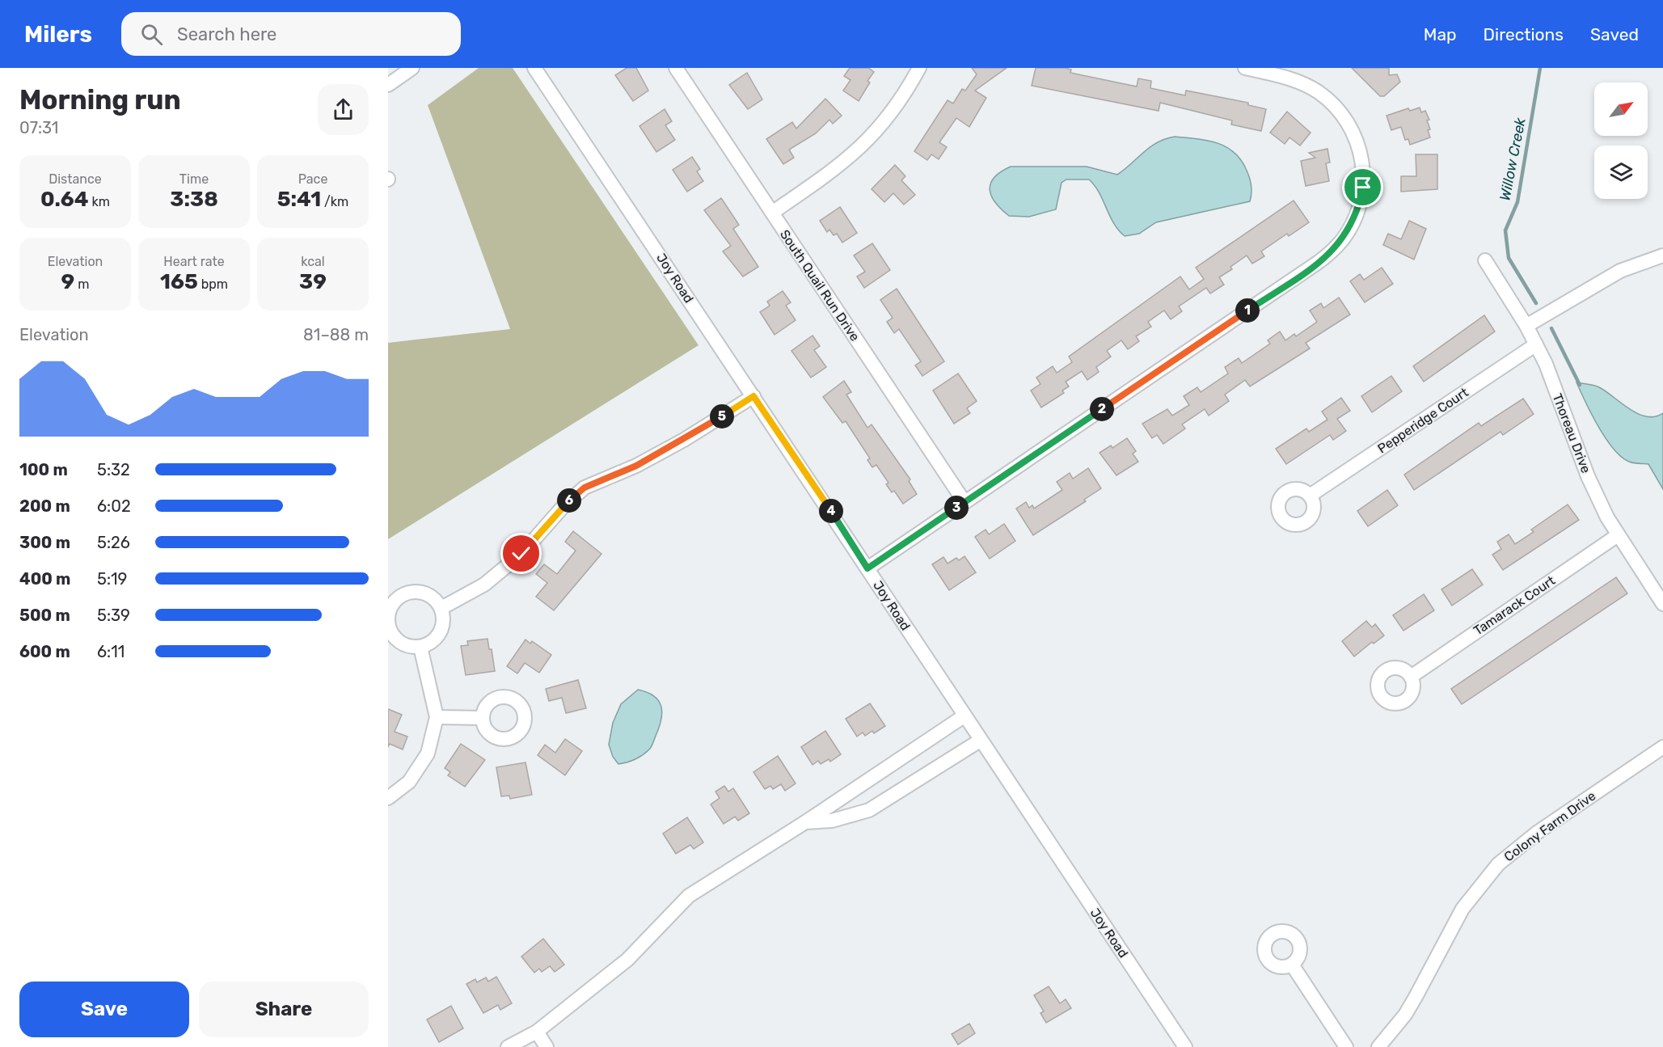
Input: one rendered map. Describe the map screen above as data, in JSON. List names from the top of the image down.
{
  "streets": {
    "street": [
      "Joy Road",
      "South Quail Run Drive",
      "Pepperidge Court",
      "Thoreau Drive",
      "Tamarack Court",
      "Colony Farm Drive"
    ]
  },
  "crossings": [
    ["Pepperidge Court", "Thoreau Drive"],
    ["Thoreau Drive", "Tamarack Court"]
  ],
  "water": ["Willow Creek"],
  "north": "top right",
  "page": {
    "header": "Milers",
    "search": "Search here",
    "nav": ["Map", "Directions", "Saved"],
    "heading": ["Morning run", "07:31"],
    "stats": [
      ["Distance", "0.64 km"],
      ["Time", "3:38"],
      ["Pace", "5:41 /km"],
      ["Elevation", "9 m"],
      ["Heart rate", "165 bpm"],
      ["kcal", "39"]
    ],
    "pins": [
      "1",
      "2",
      "5",
      "6",
      "3",
      "4"
    ],
    "chart": ["Elevation", "81–88 m"],
    "list": [
      {
        "name": "100 m",
        "note": "5:32"
      },
      {
        "name": "200 m",
        "note": "6:02"
      },
      {
        "name": "300 m",
        "note": "5:26"
      },
      {
        "name": "400 m",
        "note": "5:19"
      },
      {
        "name": "500 m",
        "note": "5:39"
      },
      {
        "name": "600 m",
        "note": "6:11"
      }
    ],
    "buttons": ["Save", "Share"]
  }
}
